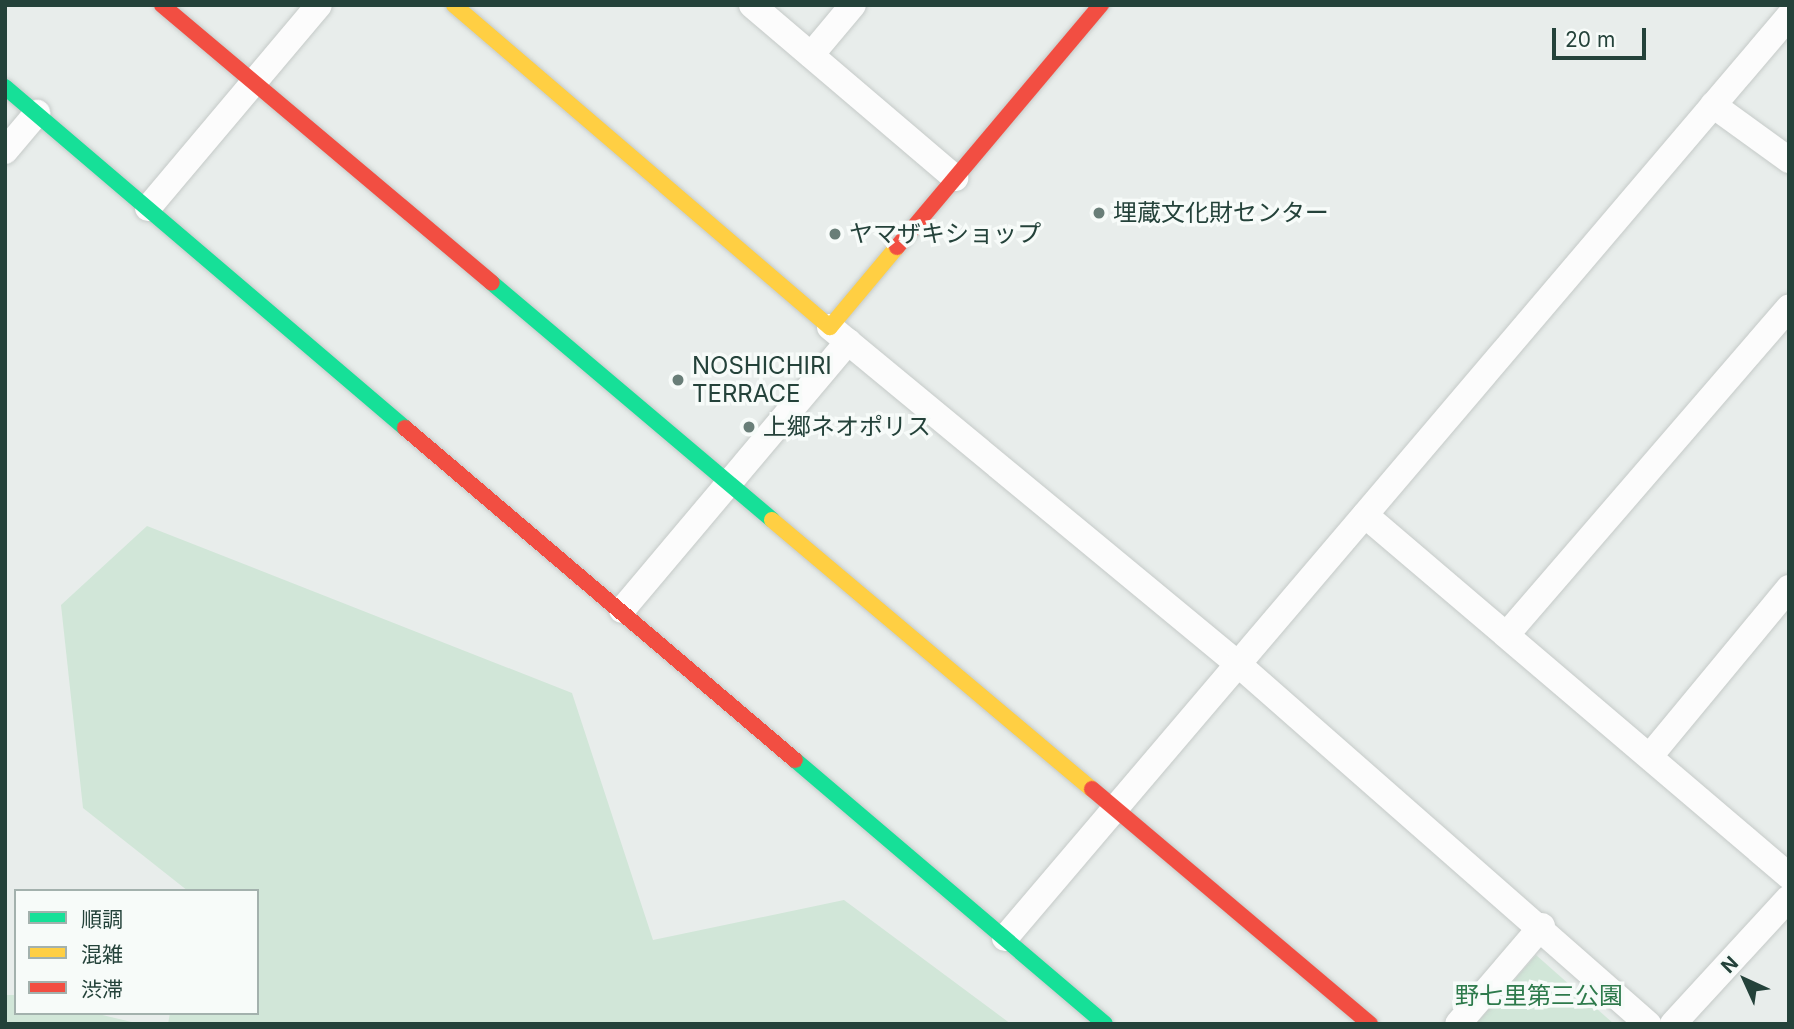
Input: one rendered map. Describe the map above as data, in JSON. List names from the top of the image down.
{
  "parks": ["野七里第三公園"],
  "places": [
    "埋蔵文化財センター",
    "ヤマザキショップ",
    "NOSHICHIRI TERRACE",
    "上郷ネオポリス"
  ],
  "legend": ["順調", "混雑", "渋滞"],
  "scale_bar": "20 m",
  "north": "top left"
}
